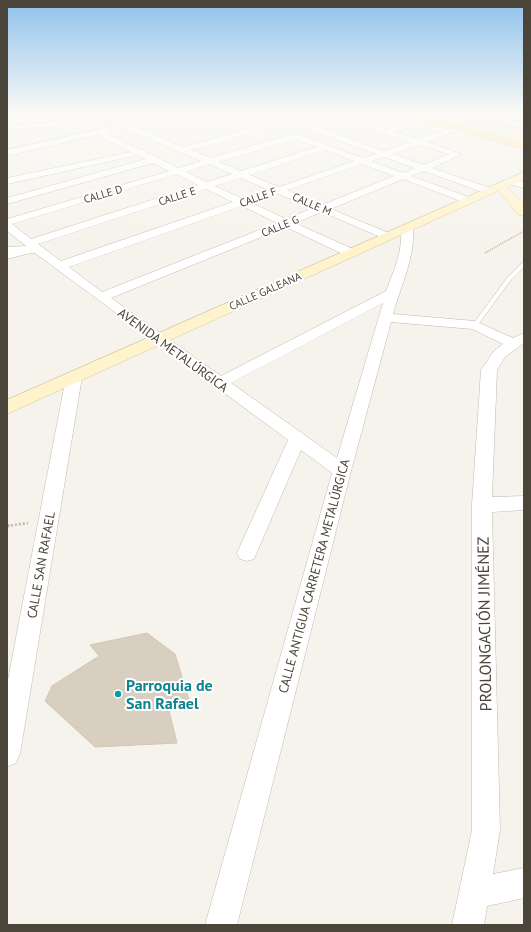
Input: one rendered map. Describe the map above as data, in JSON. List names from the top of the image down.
{
  "streets": {
    "street": [
      "CALLE D",
      "CALLE E",
      "CALLE F",
      "CALLE M",
      "CALLE G",
      "CALLE GALEANA",
      "AVENIDA METALÚRGICA",
      "CALLE SAN RAFAEL",
      "CALLE ANTIGUA CARRETERA METALÚRGICA",
      "PROLONGACIÓN JIMÉNEZ"
    ]
  },
  "crossings": [
    ["CALLE D", "CALLE M"],
    ["CALLE E", "CALLE M"],
    ["CALLE E", "AVENIDA METALÚRGICA"],
    ["CALLE F", "CALLE M"],
    ["CALLE F", "AVENIDA METALÚRGICA"],
    ["CALLE M", "CALLE G"],
    ["CALLE M", "CALLE GALEANA"],
    ["CALLE G", "AVENIDA METALÚRGICA"],
    ["CALLE GALEANA", "AVENIDA METALÚRGICA"],
    ["CALLE GALEANA", "CALLE SAN RAFAEL"],
    ["CALLE GALEANA", "CALLE ANTIGUA CARRETERA METALÚRGICA"],
    ["AVENIDA METALÚRGICA", "CALLE ANTIGUA CARRETERA METALÚRGICA"]
  ],
  "places": ["Parroquia de San Rafael"]
}
